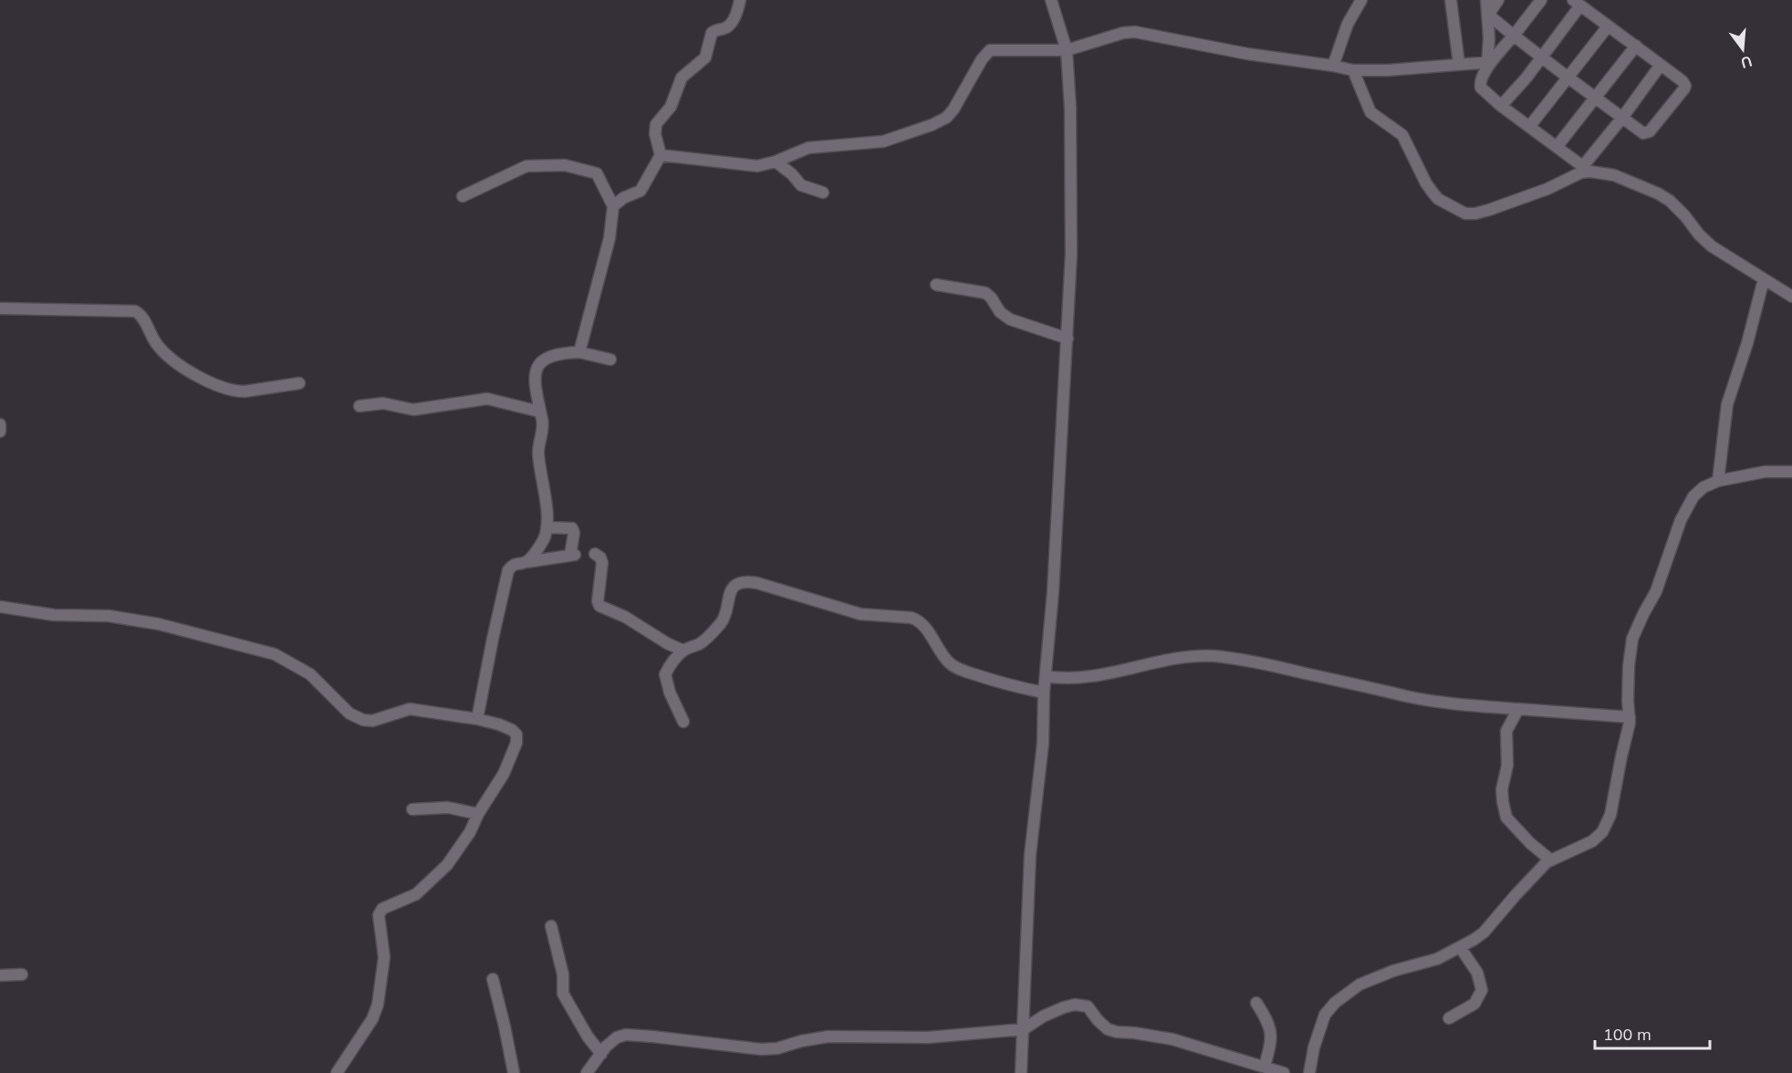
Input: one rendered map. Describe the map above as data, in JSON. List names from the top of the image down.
{
  "scale_bar": "100 m",
  "north": "bottom"
}
